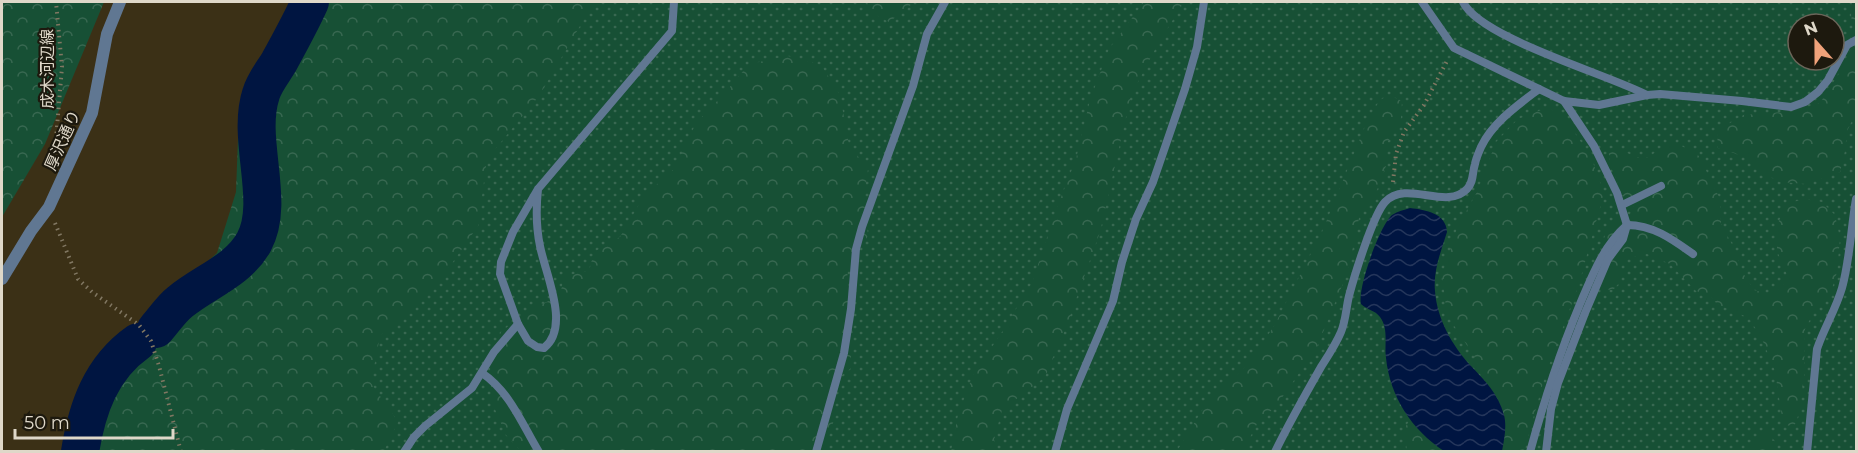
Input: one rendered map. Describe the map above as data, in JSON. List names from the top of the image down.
{
  "streets": {
    "street": ["厚沢通り"],
    "path": ["成木河辺線"]
  },
  "scale_bar": "50 m",
  "north": "top"
}
